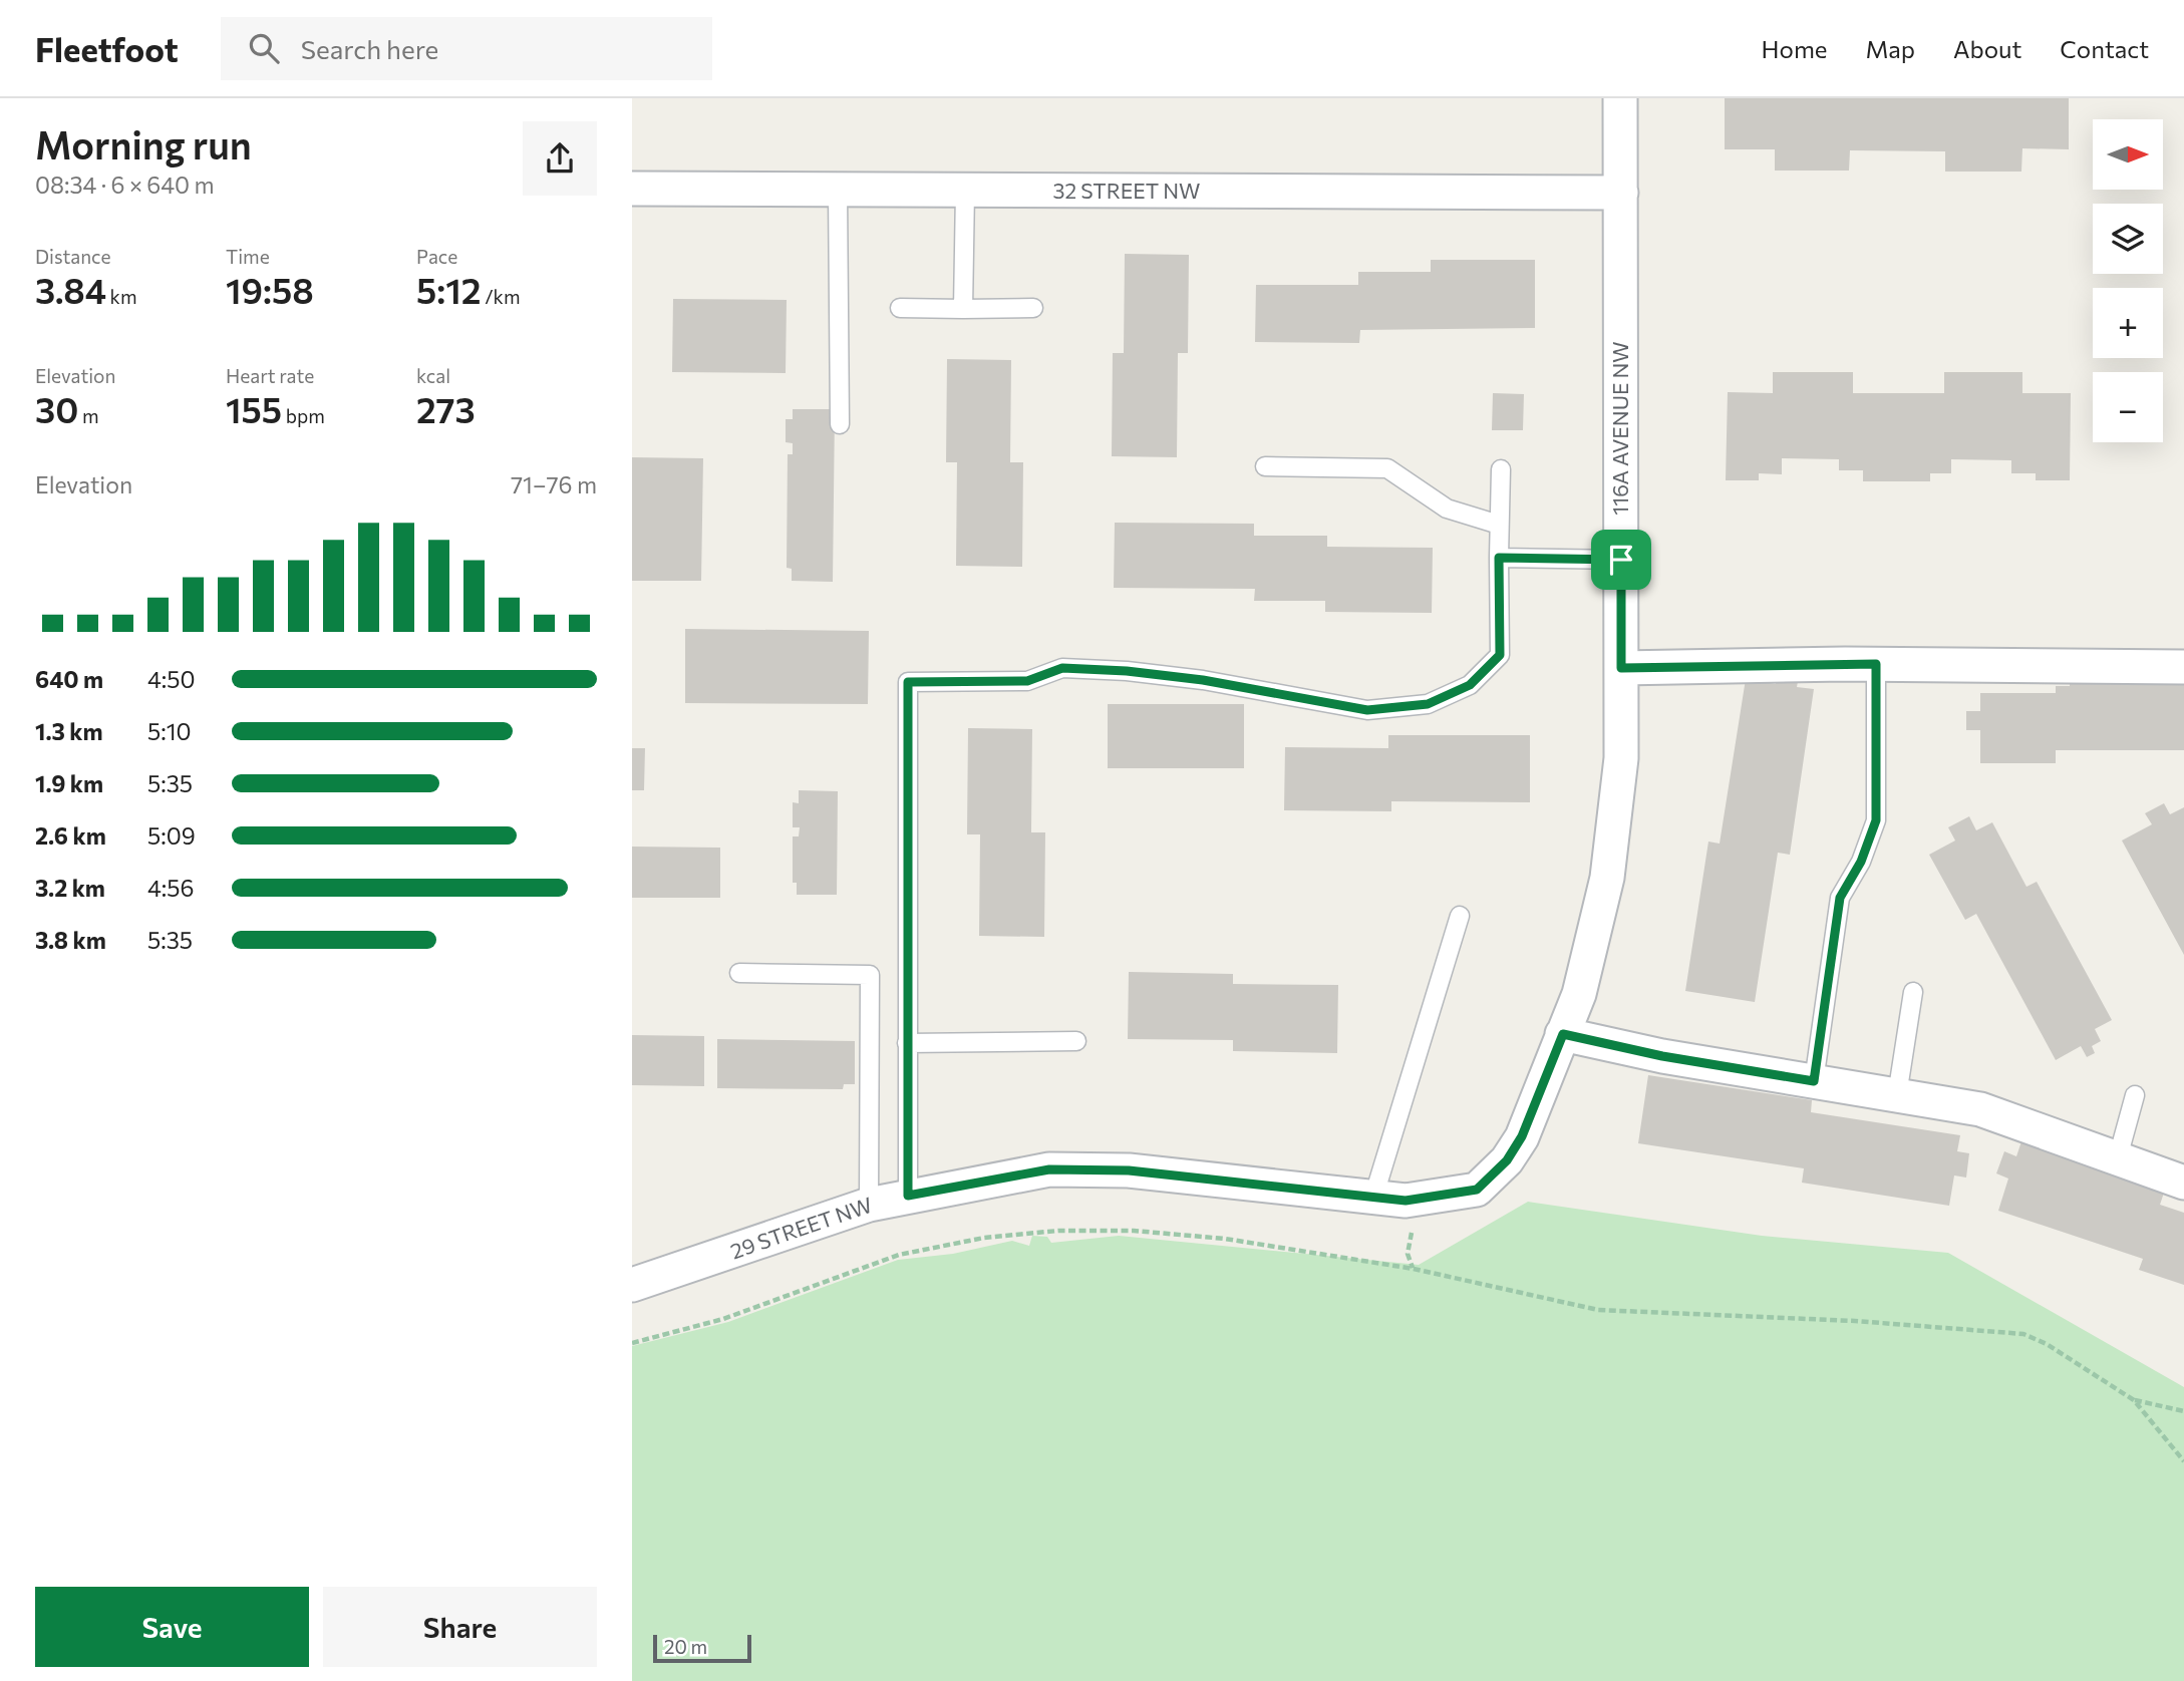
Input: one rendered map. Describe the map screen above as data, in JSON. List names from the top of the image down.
{
  "streets": {
    "street": ["32 STREET NW", "116A AVENUE NW", "29 STREET NW"]
  },
  "crossings": [
    ["32 STREET NW", "116A AVENUE NW"],
    ["116A AVENUE NW", "29 STREET NW"]
  ],
  "scale_bar": "20 m",
  "north": "right",
  "page": {
    "header": "Fleetfoot",
    "search": "Search here",
    "nav": [
      "Home",
      "Map",
      "About",
      "Contact"
    ],
    "heading": ["Morning run", "08:34 · 6 × 640 m"],
    "map_buttons": ["+", "−"],
    "stats": [
      ["Distance", "3.84 km"],
      ["Time", "19:58"],
      ["Pace", "5:12 /km"],
      ["Elevation", "30 m"],
      ["Heart rate", "155 bpm"],
      ["kcal", "273"]
    ],
    "chart": ["Elevation", "71–76 m"],
    "list": [
      {
        "name": "640 m",
        "note": "4:50"
      },
      {
        "name": "1.3 km",
        "note": "5:10"
      },
      {
        "name": "1.9 km",
        "note": "5:35"
      },
      {
        "name": "2.6 km",
        "note": "5:09"
      },
      {
        "name": "3.2 km",
        "note": "4:56"
      },
      {
        "name": "3.8 km",
        "note": "5:35"
      }
    ],
    "buttons": ["Save", "Share"],
    "scale": "20 m"
  }
}
